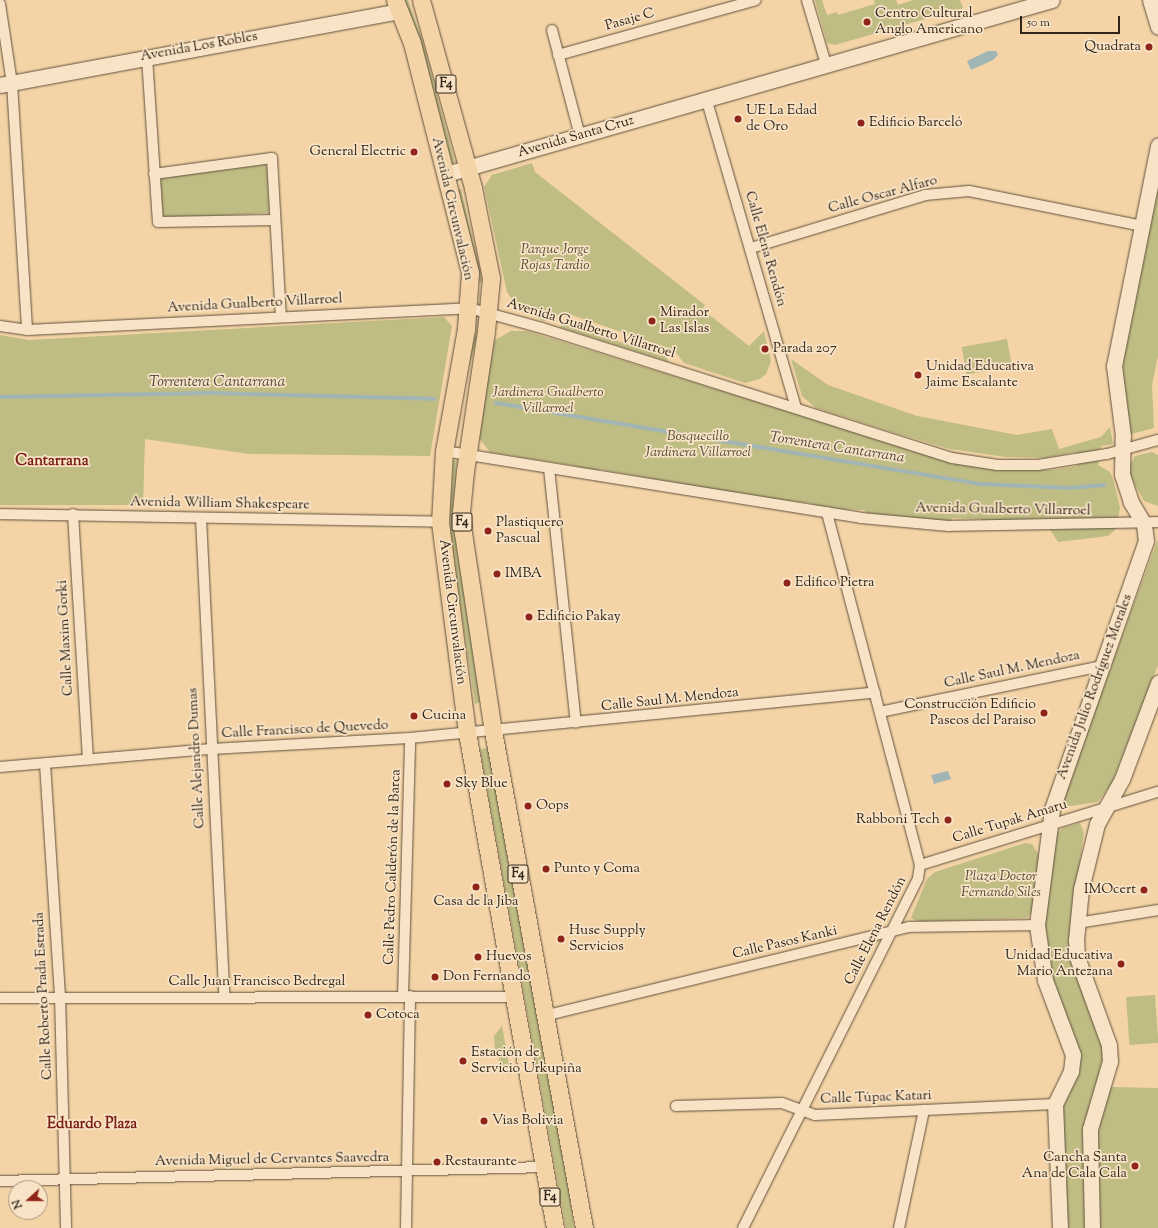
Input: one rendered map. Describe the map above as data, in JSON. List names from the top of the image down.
{
  "streets": {
    "highway": ["F4", "Avenida Circunvalación"],
    "main road": ["Avenida Los Robles", "Avenida Santa Cruz", "Avenida Julio Rodríguez Morales"],
    "street": [
      "Pasaje C",
      "Calle Oscar Alfaro",
      "Calle Elena Rendón",
      "Avenida Gualberto Villarroel",
      "Avenida William Shakespeare",
      "Calle Maxim Gorki",
      "Calle Saul M. Mendoza",
      "Calle Francisco de Quevedo",
      "Calle Alejandro Dumas",
      "Calle Tupak Amaru",
      "Calle Pedro Calderón de la Barca",
      "Calle Pasos Kanki",
      "Calle Juan Francisco Bedregal",
      "Calle Roberto Prada Estrada",
      "Calle Túpac Katari",
      "Avenida Miguel de Cervantes Saavedra"
    ]
  },
  "crossings": [
    ["Avenida Los Robles", "Avenida Circunvalación"],
    ["Avenida Santa Cruz", "Avenida Circunvalación"],
    ["Avenida Santa Cruz", "Calle Elena Rendón"],
    ["Calle Oscar Alfaro", "Calle Elena Rendón"],
    ["Calle Oscar Alfaro", "Avenida Julio Rodríguez Morales"],
    ["Avenida Circunvalación", "Avenida Gualberto Villarroel"],
    ["Avenida Circunvalación", "Avenida William Shakespeare"],
    ["Avenida Circunvalación", "Calle Saul M. Mendoza"],
    ["Avenida Circunvalación", "Calle Francisco de Quevedo"],
    ["Avenida Circunvalación", "Calle Pasos Kanki"],
    ["Avenida Circunvalación", "Calle Juan Francisco Bedregal"],
    ["Avenida Circunvalación", "Avenida Miguel de Cervantes Saavedra"],
    ["Calle Elena Rendón", "Avenida Gualberto Villarroel"],
    ["Calle Elena Rendón", "Calle Saul M. Mendoza"],
    ["Calle Elena Rendón", "Calle Tupak Amaru"],
    ["Calle Elena Rendón", "Calle Pasos Kanki"],
    ["Calle Elena Rendón", "Calle Túpac Katari"],
    ["Avenida Gualberto Villarroel", "Avenida Julio Rodríguez Morales"],
    ["Avenida William Shakespeare", "Calle Maxim Gorki"],
    ["Avenida William Shakespeare", "Calle Alejandro Dumas"],
    ["Calle Maxim Gorki", "Calle Francisco de Quevedo"],
    ["Calle Saul M. Mendoza", "Avenida Julio Rodríguez Morales"],
    ["Calle Saul M. Mendoza", "Calle Francisco de Quevedo"],
    ["Avenida Julio Rodríguez Morales", "Calle Tupak Amaru"],
    ["Avenida Julio Rodríguez Morales", "Calle Pasos Kanki"],
    ["Avenida Julio Rodríguez Morales", "Calle Túpac Katari"],
    ["Calle Francisco de Quevedo", "Calle Alejandro Dumas"],
    ["Calle Francisco de Quevedo", "Calle Pedro Calderón de la Barca"],
    ["Calle Francisco de Quevedo", "Calle Roberto Prada Estrada"],
    ["Calle Alejandro Dumas", "Calle Juan Francisco Bedregal"],
    ["Calle Pedro Calderón de la Barca", "Calle Juan Francisco Bedregal"],
    ["Calle Pedro Calderón de la Barca", "Avenida Miguel de Cervantes Saavedra"],
    ["Calle Juan Francisco Bedregal", "Calle Roberto Prada Estrada"],
    ["Calle Roberto Prada Estrada", "Avenida Miguel de Cervantes Saavedra"]
  ],
  "districts": ["Cantarrana", "Eduardo Plaza"],
  "water": ["Torrentera Cantarrana"],
  "parks": [
    "Parque Jorge Rojas Tardio",
    "Jardinera Gualberto Villarroel",
    "Bosquecillo Jardinera Villarroel",
    "Plaza Doctor Fernando Siles"
  ],
  "places": [
    "Centro Cultural Anglo Americano",
    "Quadrata",
    "UE La Edad de Oro",
    "Edificio Barceló",
    "General Electric",
    "Mirador Las Islas",
    "Parada 207",
    "Unidad Educativa Jaime Escalante",
    "Plastiquero Pascual",
    "IMBA",
    "Edifico Pietra",
    "Edificio Pakay",
    "Construcción Edificio Paseos del Paraiso",
    "Cucina",
    "Sky Blue",
    "Oops",
    "Rabboni Tech",
    "Punto y Coma",
    "Casa de la Jiba",
    "IMOcert",
    "Huse Supply Servicios",
    "Huevos",
    "Unidad Educativa Mario Antezana",
    "Don Fernando",
    "Cotoca",
    "Estación de Servicio Urkupiña",
    "Vias Bolivia",
    "Restaurante",
    "Cancha Santa Ana de Cala Cala"
  ],
  "scale_bar": "50 m",
  "north": "left"
}
